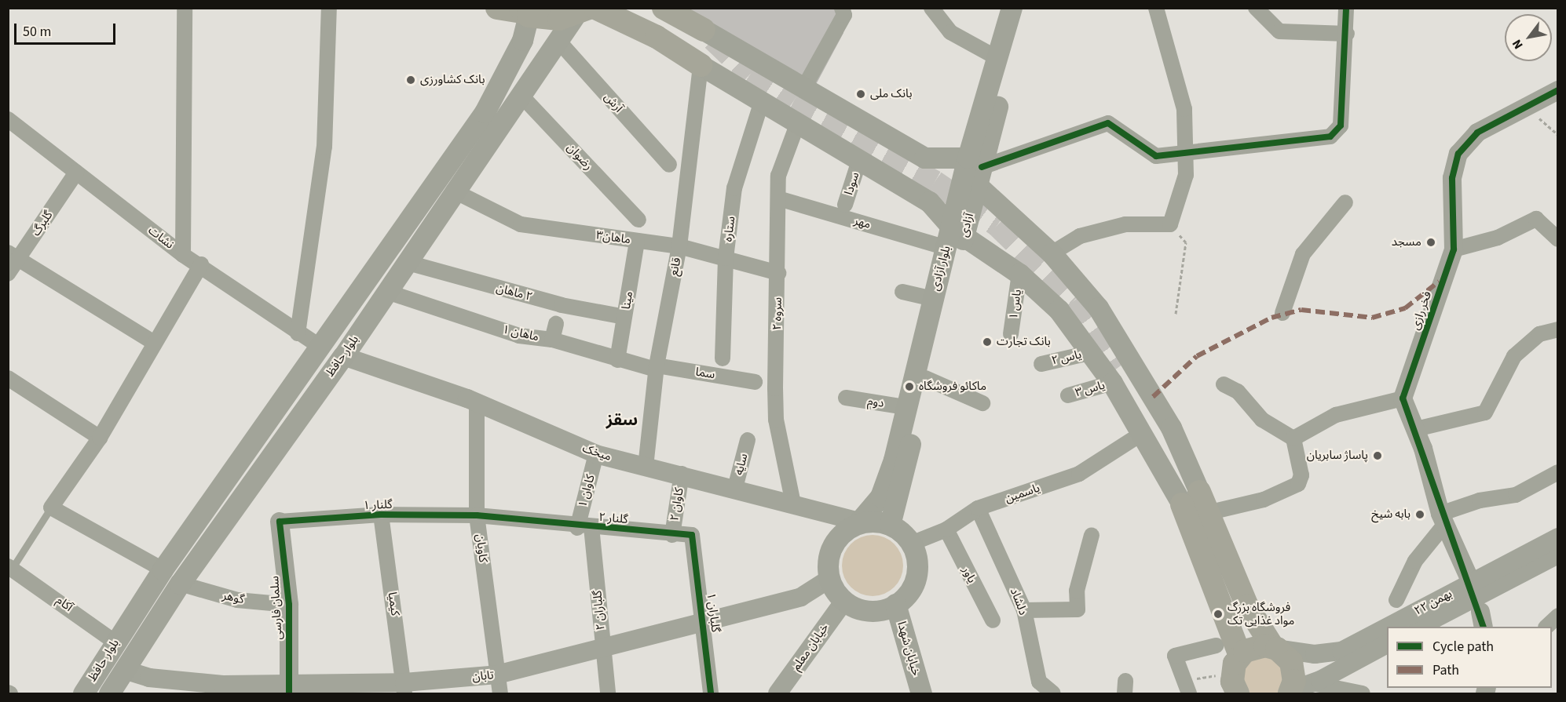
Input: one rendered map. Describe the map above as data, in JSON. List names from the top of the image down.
{
  "streets": {
    "main road": [
      "آزادی",
      "بلوار آزادی",
      "بلوار حافظ",
      "خیابان شهدا"
    ],
    "street": [
      "آرش",
      "رضوان",
      "سودا",
      "مهر",
      "گلبرگ",
      "ستاره",
      "نشات",
      "ماهان۳",
      "قانع",
      "٢ ماهان",
      "مینا",
      "یاس ۱",
      "فخر رازی",
      "سروه ۲",
      "ماهان ۱",
      "یاس ۲",
      "سما",
      "یاس ۳",
      "دوم",
      "میخک",
      "سایه",
      "کاوان ۱",
      "یاسمین",
      "کاوان ۲",
      "گلنار ۱",
      "گلنار ۲",
      "کاویان",
      "یاور",
      "گوهر",
      "دلشاد",
      "۲۲ بهمن",
      "آکام",
      "کیمیا",
      "سلمان فارسی",
      "گلباران ۲",
      "گلباران ۱",
      "خیابان معلم",
      "تابان"
    ]
  },
  "crossings": [
    ["آرش", "بلوار حافظ"],
    ["رضوان", "بلوار حافظ"],
    ["مهر", "بلوار آزادی"],
    ["مهر", "سروه ۲"],
    ["گلبرگ", "نشات"],
    ["آزادی", "بلوار آزادی"],
    ["آزادی", "میخک"],
    ["آزادی", "یاسمین"],
    ["آزادی", "خیابان معلم"],
    ["آزادی", "خیابان شهدا"],
    ["آزادی", "تابان"],
    ["ستاره", "ماهان۳"],
    ["نشات", "بلوار حافظ"],
    ["ماهان۳", "قانع"],
    ["ماهان۳", "مینا"],
    ["ماهان۳", "سروه ۲"],
    ["ماهان۳", "بلوار حافظ"],
    ["قانع", "ماهان ۱"],
    ["قانع", "سما"],
    ["قانع", "میخک"],
    ["بلوار آزادی", "دوم"],
    ["بلوار آزادی", "میخک"],
    ["بلوار آزادی", "یاسمین"],
    ["بلوار آزادی", "خیابان معلم"],
    ["بلوار آزادی", "خیابان شهدا"],
    ["بلوار آزادی", "تابان"],
    ["٢ ماهان", "مینا"],
    ["٢ ماهان", "بلوار حافظ"],
    ["مینا", "ماهان ۱"],
    ["سروه ۲", "میخک"],
    ["ماهان ۱", "بلوار حافظ"],
    ["ماهان ۱", "سما"],
    ["بلوار حافظ", "میخک"],
    ["بلوار حافظ", "گوهر"],
    ["بلوار حافظ", "آکام"],
    ["بلوار حافظ", "تابان"],
    ["میخک", "سایه"],
    ["میخک", "کاوان ۱"],
    ["میخک", "یاسمین"],
    ["میخک", "کاوان ۲"],
    ["میخک", "کاویان"],
    ["میخک", "خیابان معلم"],
    ["میخک", "خیابان شهدا"],
    ["میخک", "تابان"],
    ["کاوان ۱", "گلنار ۲"],
    ["کاوان ۱", "گلباران ۲"],
    ["یاسمین", "یاور"],
    ["یاسمین", "دلشاد"],
    ["یاسمین", "خیابان معلم"],
    ["یاسمین", "خیابان شهدا"],
    ["یاسمین", "تابان"],
    ["کاوان ۲", "گلنار ۲"],
    ["گلنار ۱", "گلنار ۲"],
    ["گلنار ۱", "کاویان"],
    ["گلنار ۱", "کیمیا"],
    ["گلنار ۱", "سلمان فارسی"],
    ["گلنار ۲", "کاویان"],
    ["گلنار ۲", "گلباران ۲"],
    ["گلنار ۲", "گلباران ۱"],
    ["کاویان", "تابان"],
    ["گوهر", "سلمان فارسی"],
    ["کیمیا", "تابان"],
    ["سلمان فارسی", "تابان"],
    ["گلباران ۲", "تابان"],
    ["گلباران ۱", "تابان"],
    ["خیابان معلم", "خیابان شهدا"],
    ["خیابان معلم", "تابان"],
    ["خیابان شهدا", "تابان"]
  ],
  "districts": ["سقز"],
  "places": [
    "بانک کشاورزی",
    "بانک ملی",
    "مسجد",
    "بانک تجارت",
    "ماکائو فروشگاه",
    "پاساژ سابریان",
    "بابه شیخ",
    "فروشگاه بزرگ مواد غذایی تک"
  ],
  "legend": ["Cycle path", "Path"],
  "scale_bar": "50 m",
  "north": "bottom left"
}
